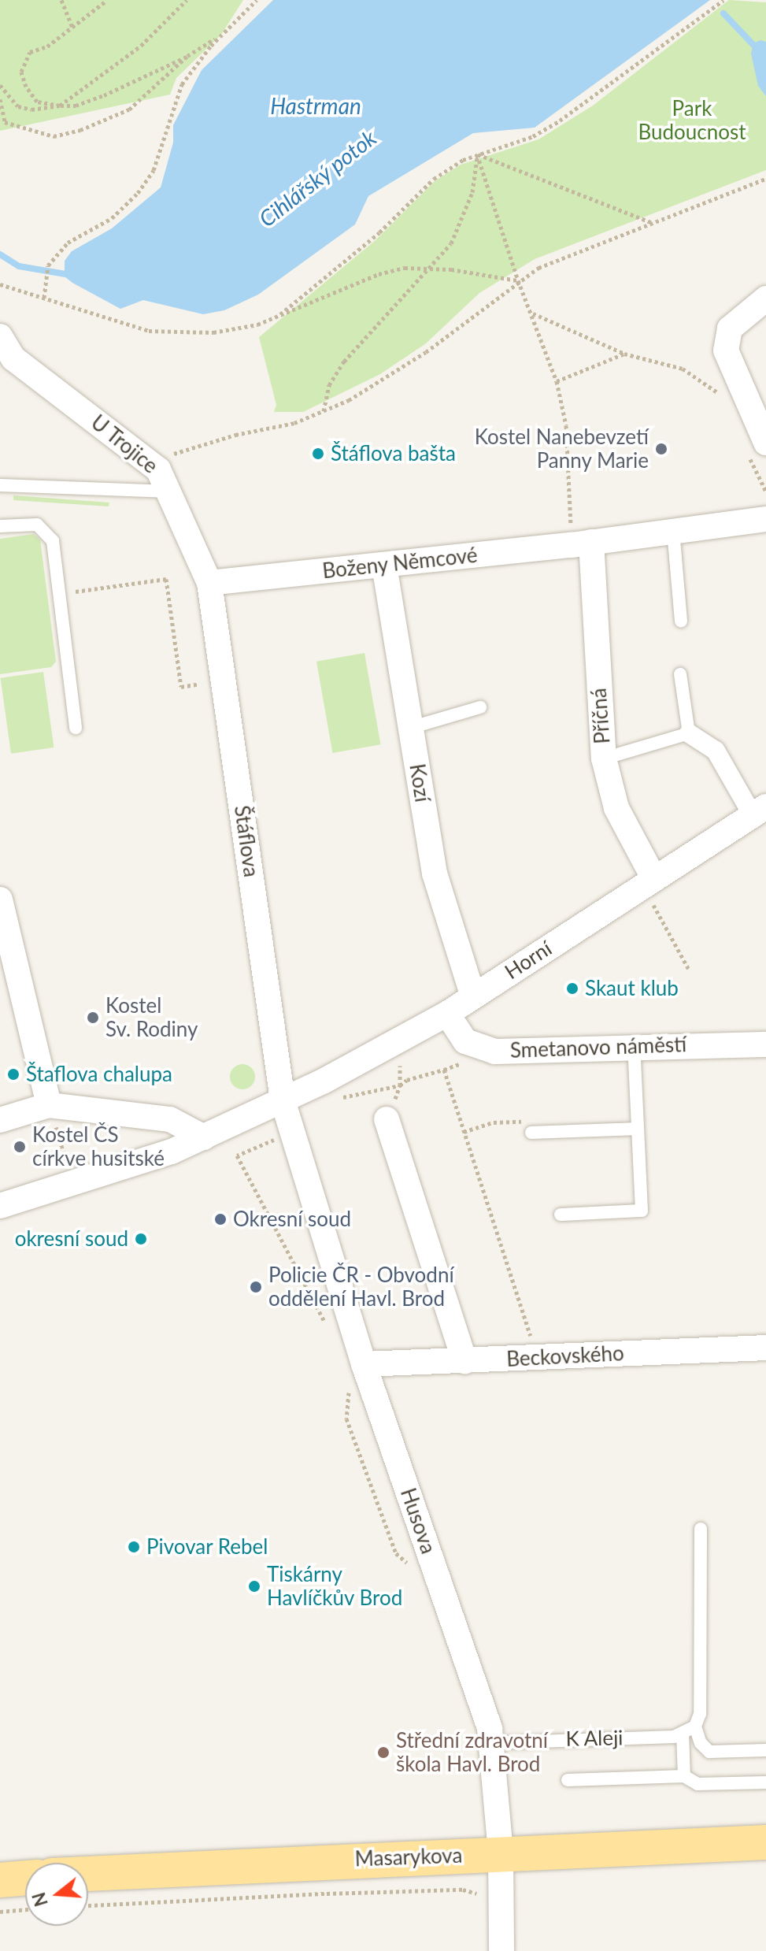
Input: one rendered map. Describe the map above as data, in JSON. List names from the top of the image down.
{
  "streets": {
    "main road": ["Masarykova"],
    "street": [
      "U Trojice",
      "Boženy Němcové",
      "Příčná",
      "Kozí",
      "Štáflova",
      "Horní",
      "Smetanovo náměstí",
      "Beckovského",
      "Husova"
    ],
    "lane": ["K Aleji"]
  },
  "crossings": [
    ["U Trojice", "Boženy Němcové"],
    ["U Trojice", "Štáflova"],
    ["Boženy Němcové", "Příčná"],
    ["Boženy Němcové", "Kozí"],
    ["Boženy Němcové", "Štáflova"],
    ["Příčná", "Horní"],
    ["Kozí", "Horní"],
    ["Štáflova", "Horní"],
    ["Štáflova", "Husova"],
    ["Horní", "Smetanovo náměstí"],
    ["Horní", "Husova"],
    ["Beckovského", "Husova"],
    ["Husova", "K Aleji"],
    ["Husova", "Masarykova"]
  ],
  "water": ["Hastrman", "Cihlářský potok"],
  "parks": ["Park Budoucnost"],
  "places": [
    "Kostel Nanebevzetí Panny Marie",
    "Štáflova bašta",
    "Skaut klub",
    "Kostel Sv. Rodiny",
    "Štaflova chalupa",
    "Kostel ČS církve husitské",
    "Okresní soud",
    "okresní soud",
    "Policie ČR - Obvodní oddělení Havl. Brod",
    "Pivovar Rebel",
    "Tiskárny Havlíčkův Brod",
    "Střední zdravotní škola Havl. Brod"
  ],
  "north": "left"
}
